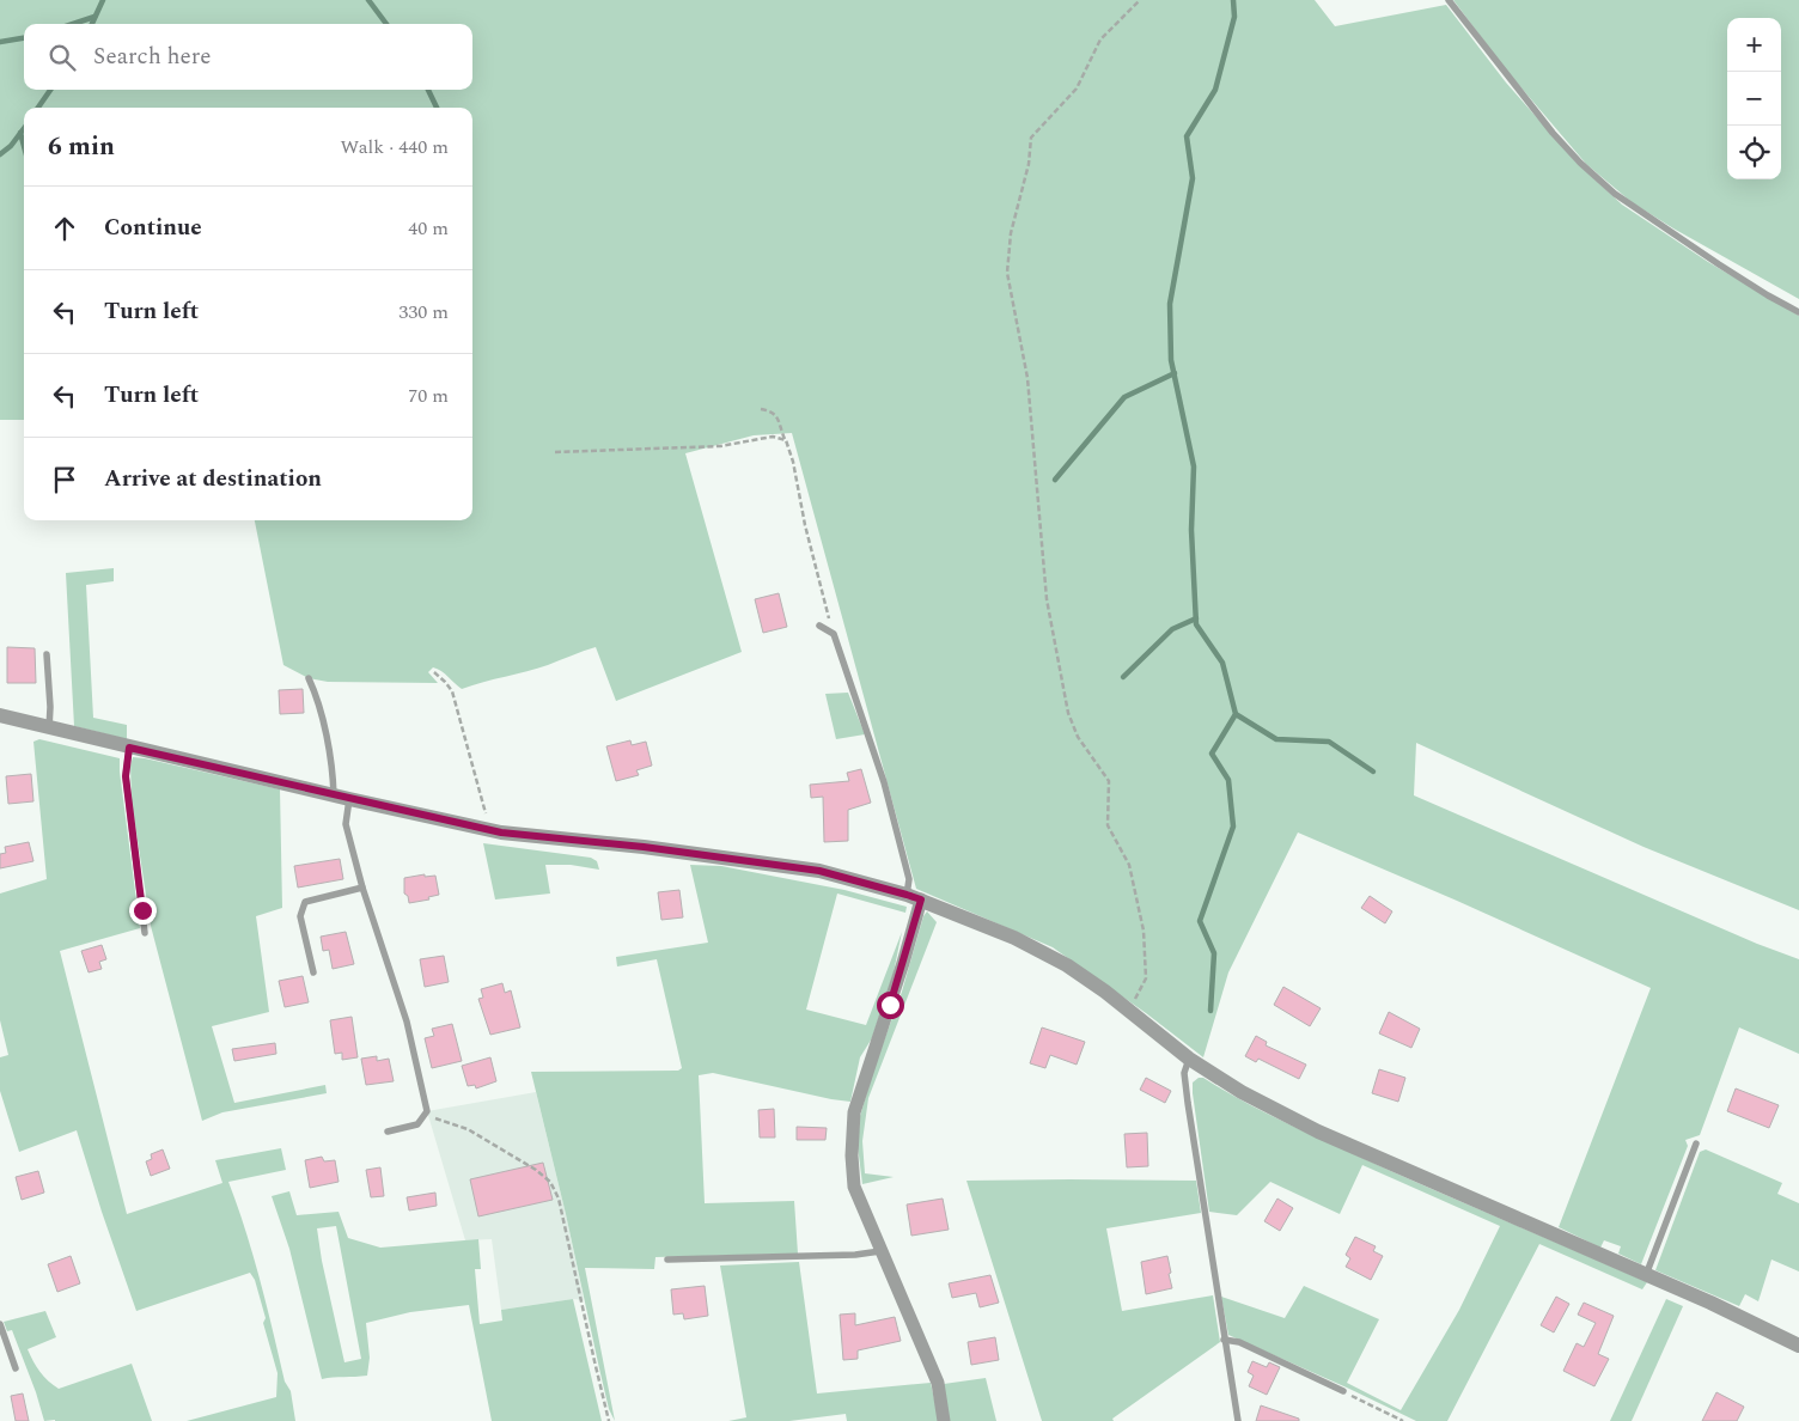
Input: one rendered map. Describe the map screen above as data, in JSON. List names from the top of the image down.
{
  "page": {
    "map_buttons": ["+", "−"],
    "search": "Search here",
    "heading": ["6 min", "Walk · 440 m"],
    "list": [
      ["Continue", "40 m"],
      ["Turn left", "330 m"],
      ["Turn left", "70 m"],
      "Arrive at destination"
    ]
  }
}
